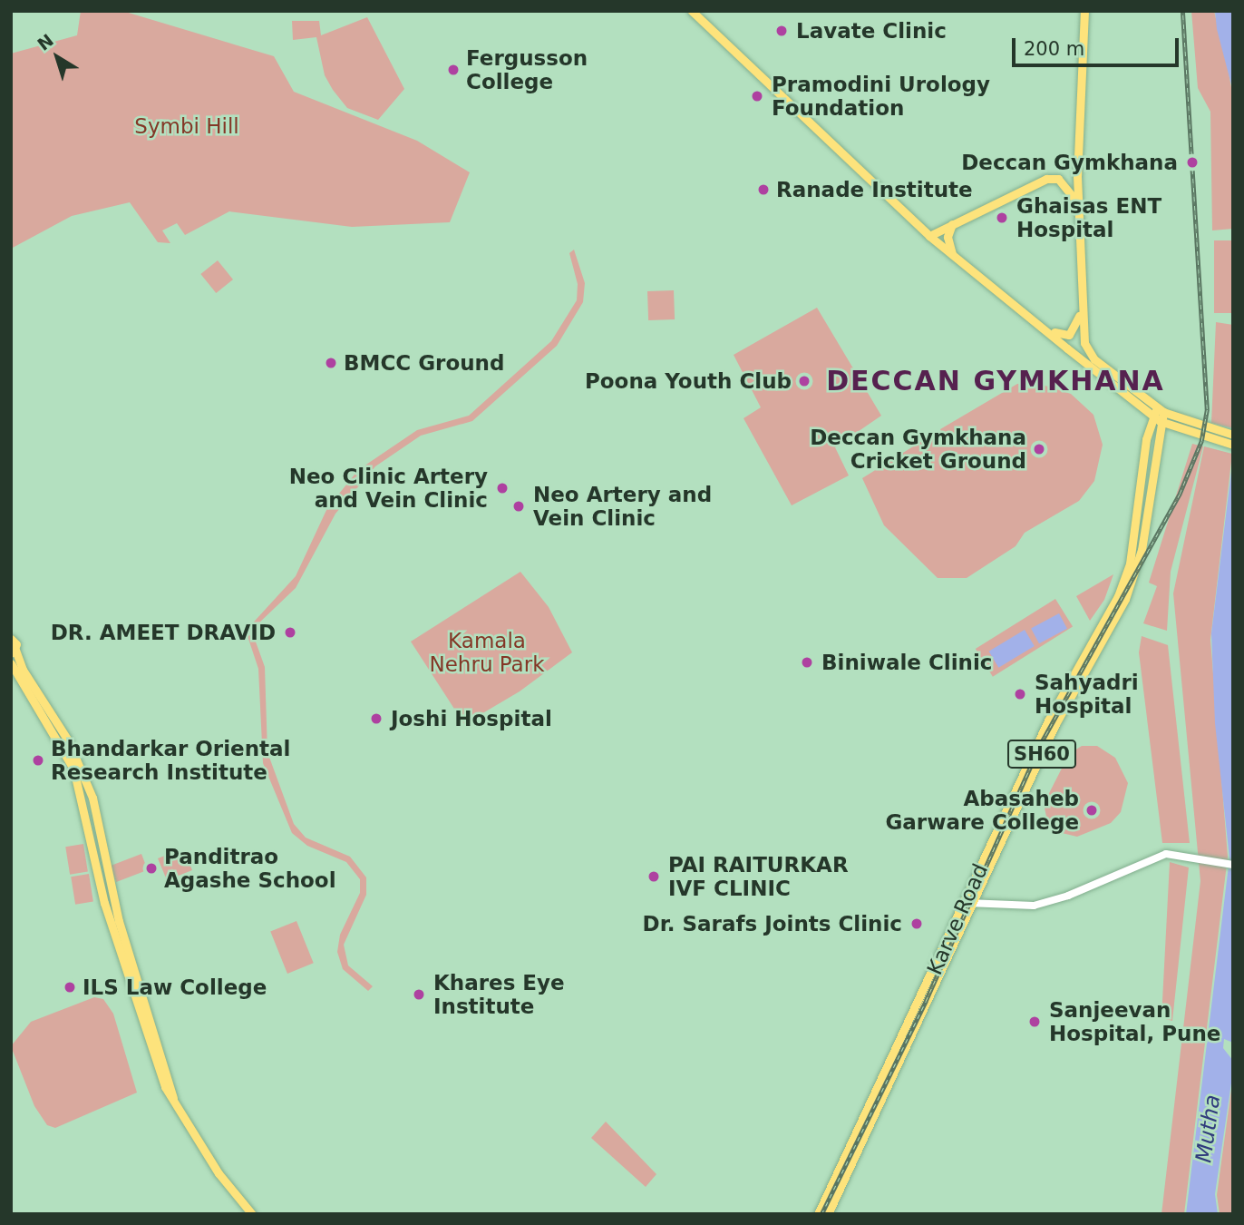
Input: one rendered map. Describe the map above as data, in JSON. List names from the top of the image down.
{
  "streets": {
    "main road": ["SH60", "Karve Road"]
  },
  "districts": ["DECCAN GYMKHANA"],
  "water": ["Mutha"],
  "parks": ["Symbi Hill", "Kamala Nehru Park"],
  "places": [
    "Lavate Clinic",
    "Fergusson College",
    "Pramodini Urology Foundation",
    "Deccan Gymkhana",
    "Ranade Institute",
    "Ghaisas ENT Hospital",
    "BMCC Ground",
    "Poona Youth Club",
    "Deccan Gymkhana Cricket Ground",
    "Neo Clinic Artery and Vein Clinic",
    "Neo Artery and Vein Clinic",
    "DR. AMEET DRAVID",
    "Biniwale Clinic",
    "Sahyadri Hospital",
    "Joshi Hospital",
    "Bhandarkar Oriental Research Institute",
    "Abasaheb Garware College",
    "Panditrao Agashe School",
    "PAI RAITURKAR IVF CLINIC",
    "Dr. Sarafs Joints Clinic",
    "ILS Law College",
    "Khares Eye Institute",
    "Sanjeevan Hospital, Pune"
  ],
  "scale_bar": "200 m",
  "north": "top left"
}
